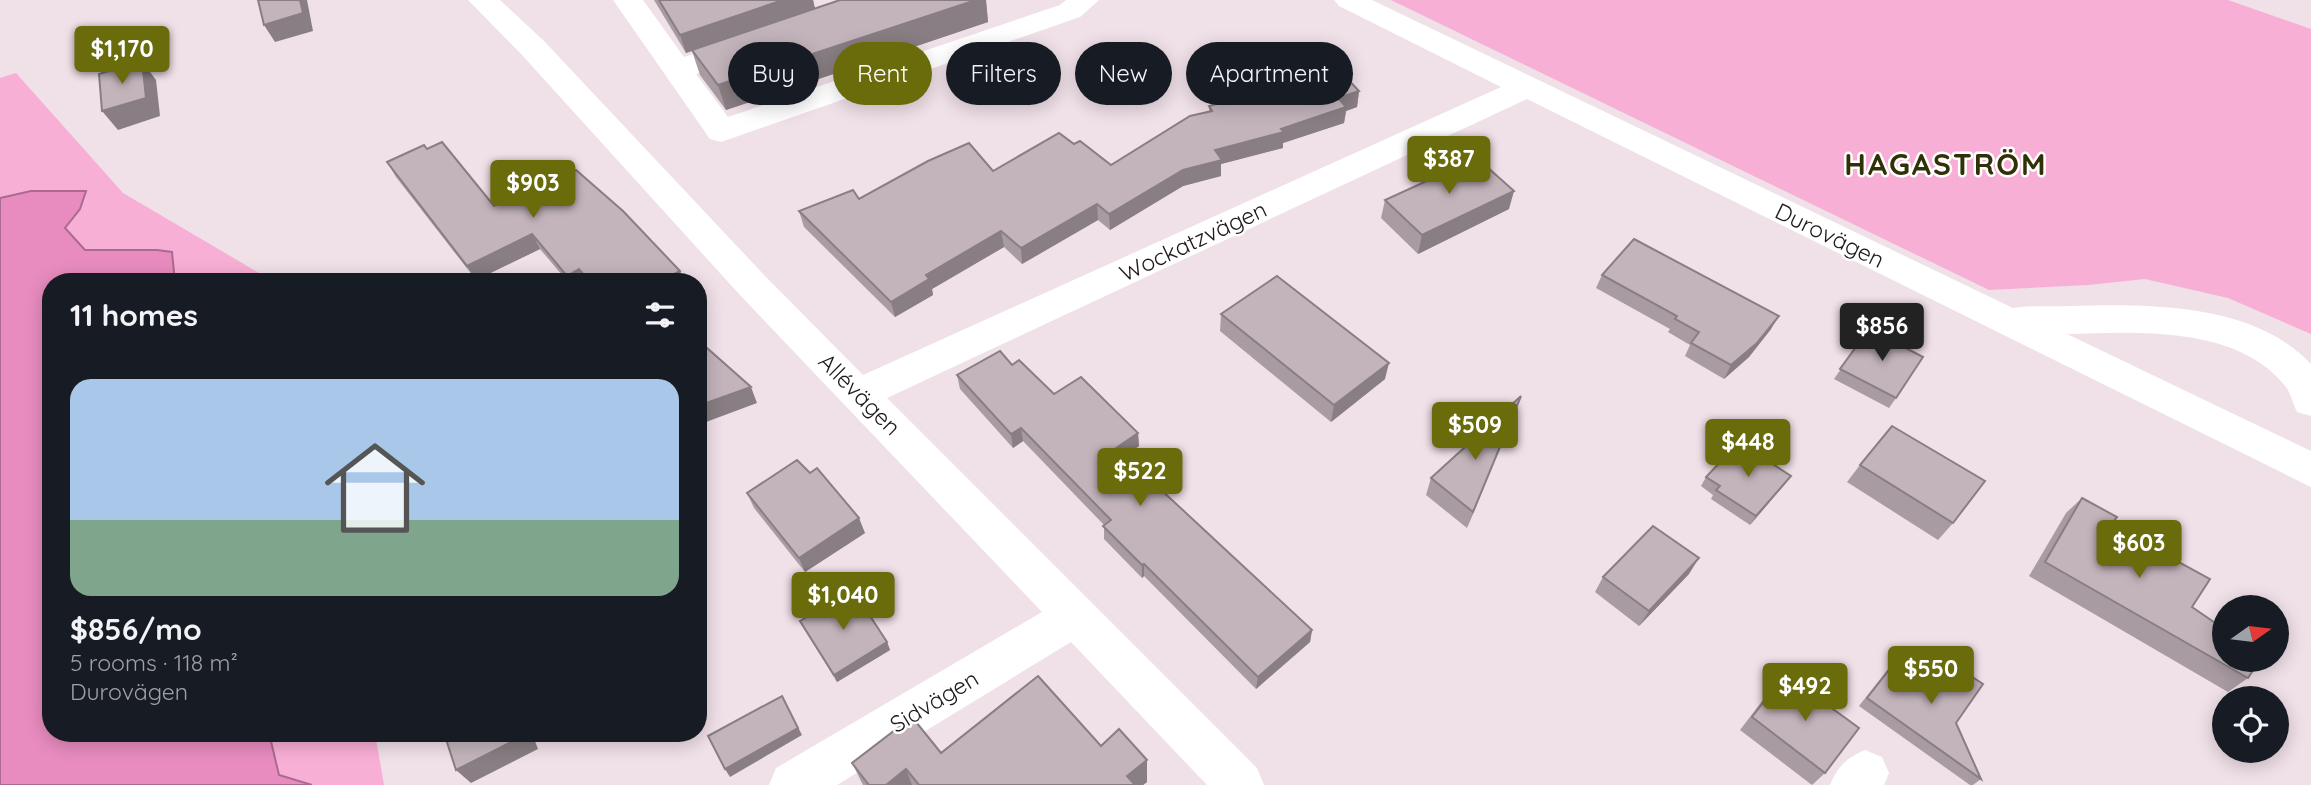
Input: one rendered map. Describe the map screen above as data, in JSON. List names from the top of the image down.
{
  "streets": {
    "street": [
      "Durovägen",
      "Wockatzvägen",
      "Allévägen",
      "Sidvägen"
    ]
  },
  "crossings": [
    ["Durovägen", "Wockatzvägen"],
    ["Wockatzvägen", "Allévägen"],
    ["Allévägen", "Sidvägen"]
  ],
  "districts": ["HAGASTRÖM"],
  "north": "right",
  "page": {
    "price": [
      "$1,170",
      "$387",
      "$903",
      "$856",
      "$509",
      "$448",
      "$522",
      "$603",
      "$1,040",
      "$550",
      "$492"
    ],
    "chip": [
      "Buy",
      "Rent",
      "Filters",
      "New",
      "Apartment"
    ],
    "heading": "11 homes",
    "list": [
      {
        "name": "$856/mo",
        "note": "5 rooms · 118 m² · Durovägen"
      }
    ]
  }
}
